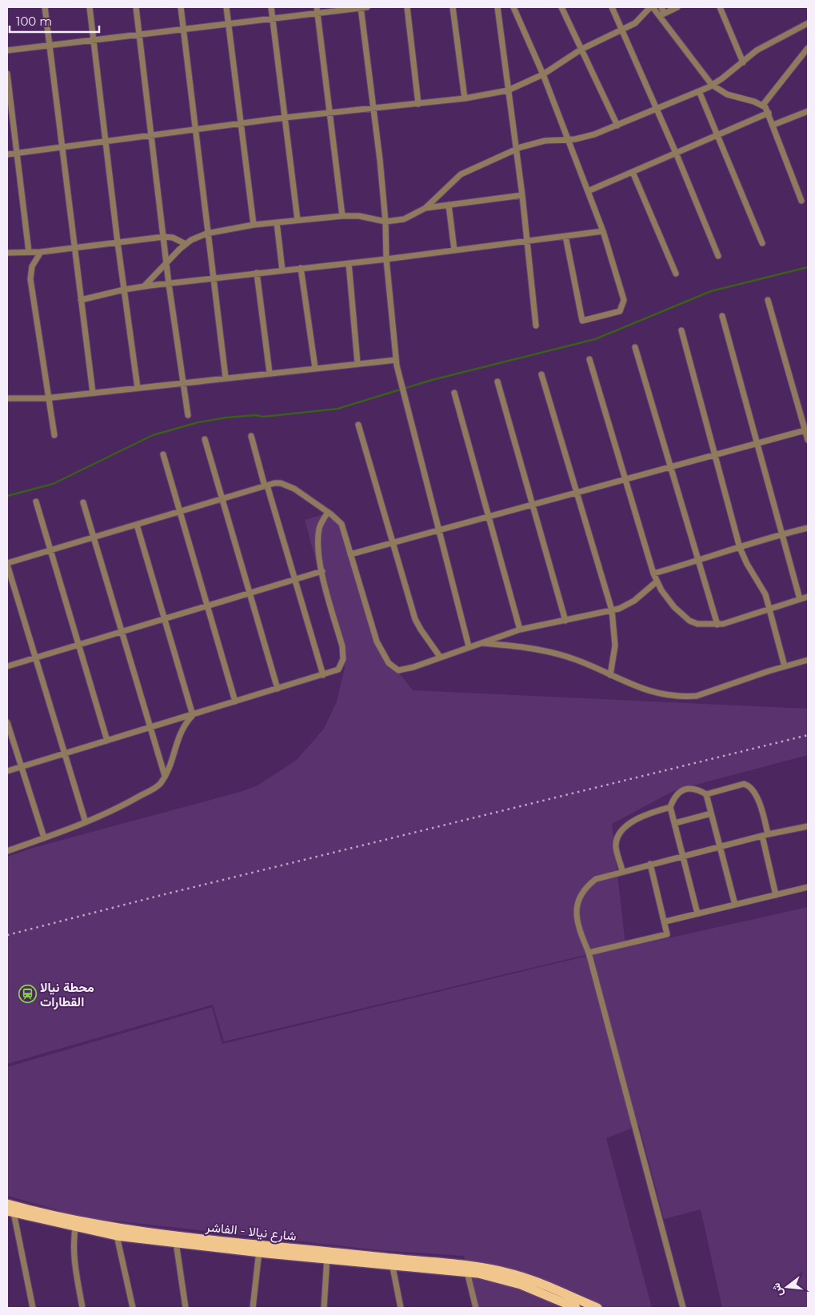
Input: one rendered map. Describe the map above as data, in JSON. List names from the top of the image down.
{
  "streets": {
    "highway": ["شارع نيالا - الفاشر"]
  },
  "places": {
    "station": ["محطة نيالا القطارات"]
  },
  "scale_bar": "100 m",
  "north": "left"
}
